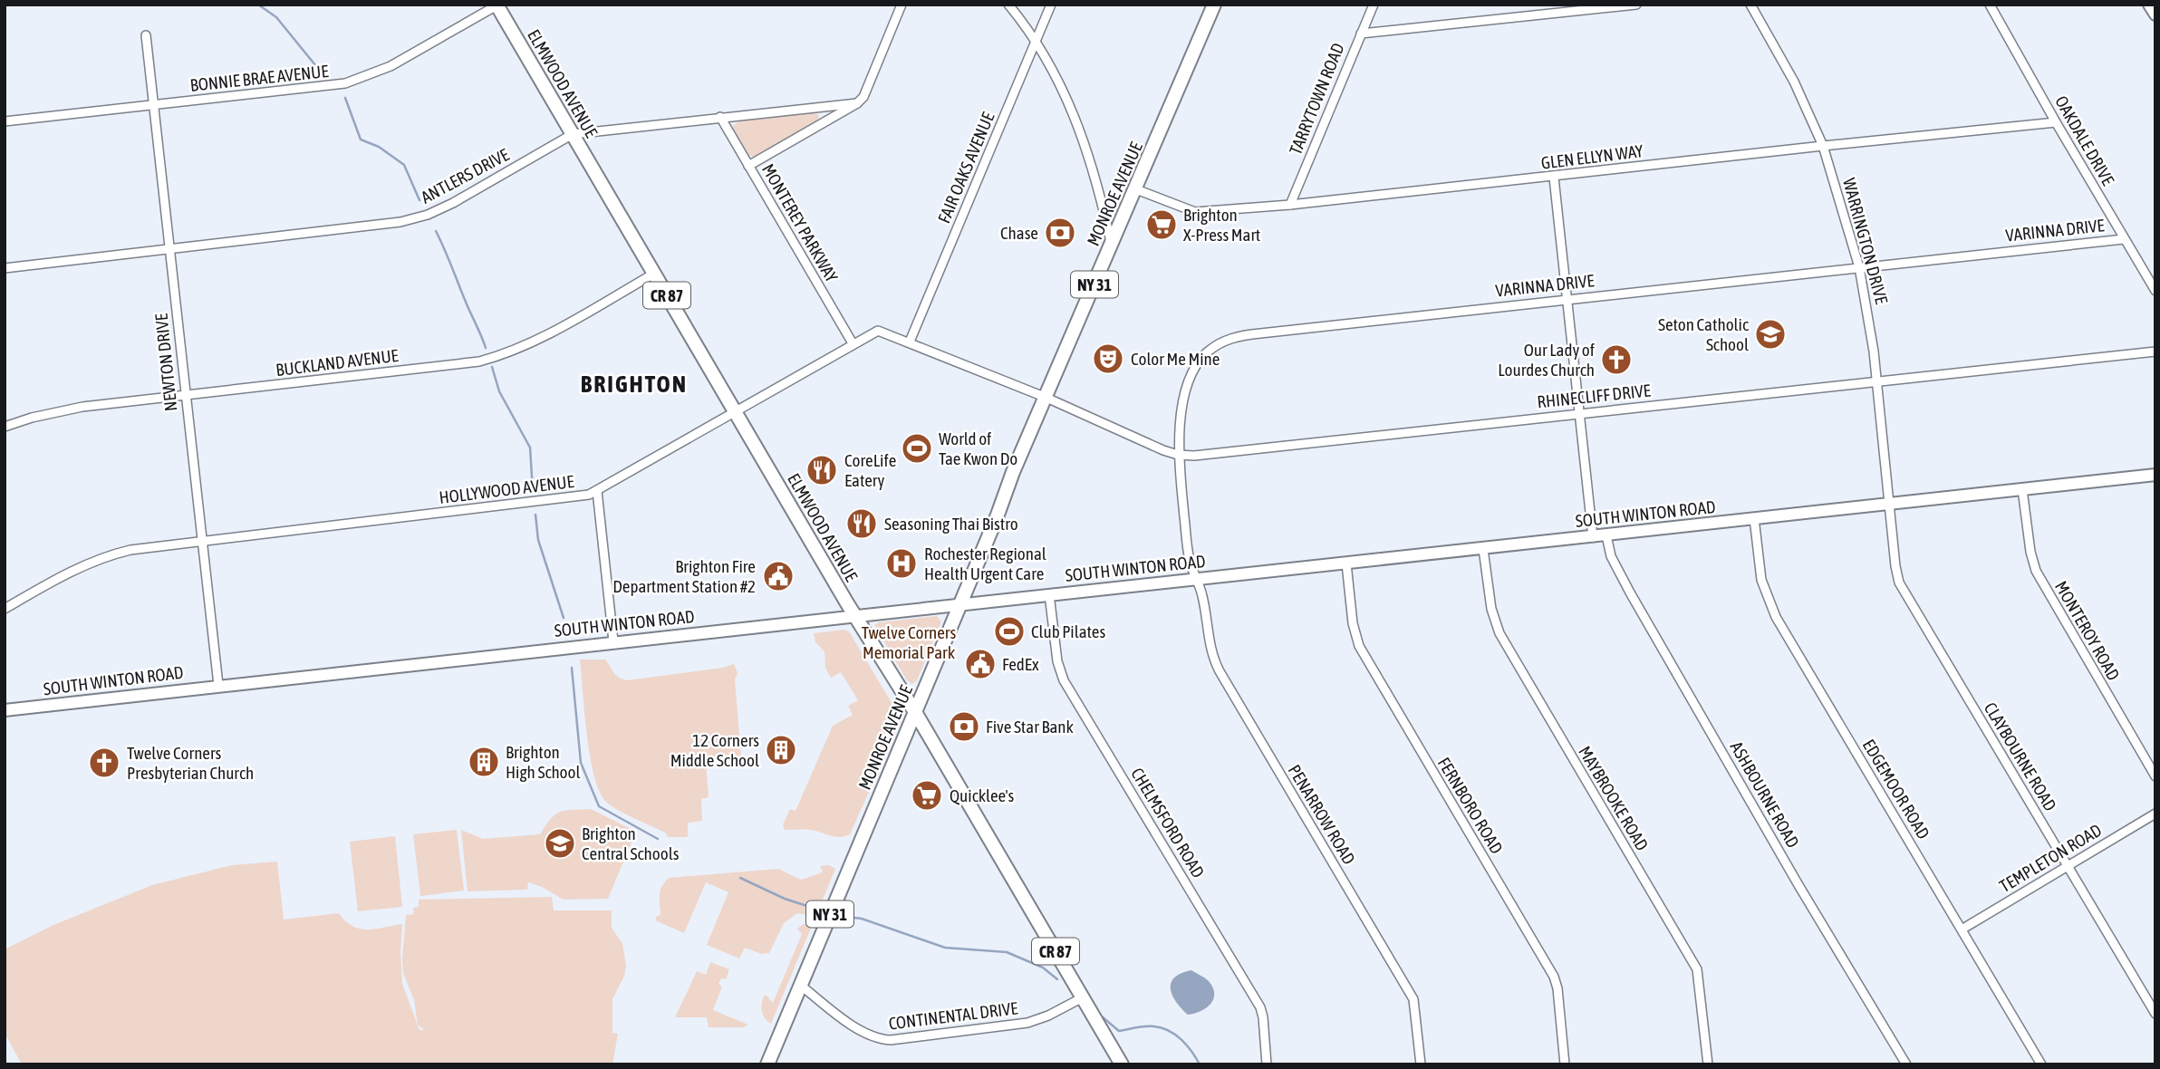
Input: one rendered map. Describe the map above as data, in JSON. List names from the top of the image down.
{
  "streets": {
    "main road": [
      "ELMWOOD AVENUE",
      "MONROE AVENUE",
      "NY 31",
      "CR 87",
      "SOUTH WINTON ROAD"
    ],
    "street": [
      "BONNIE BRAE AVENUE",
      "TARRYTOWN ROAD",
      "OAKDALE DRIVE",
      "GLEN ELLYN WAY",
      "FAIR OAKS AVENUE",
      "ANTLERS DRIVE",
      "MONTEREY PARKWAY",
      "VARINNA DRIVE",
      "WARRINGTON DRIVE",
      "NEWTON DRIVE",
      "BUCKLAND AVENUE",
      "RHINECLIFF DRIVE",
      "HOLLYWOOD AVENUE",
      "MONTEROY ROAD",
      "CLAYBOURNE ROAD",
      "EDGEMOOR ROAD",
      "ASHBOURNE ROAD",
      "MAYBROOKE ROAD",
      "FERNBORO ROAD",
      "PENARROW ROAD",
      "CHELMSFORD ROAD",
      "TEMPLETON ROAD",
      "CONTINENTAL DRIVE"
    ]
  },
  "crossings": [
    ["BONNIE BRAE AVENUE", "ELMWOOD AVENUE"],
    ["BONNIE BRAE AVENUE", "NEWTON DRIVE"],
    ["ELMWOOD AVENUE", "ANTLERS DRIVE"],
    ["ELMWOOD AVENUE", "MONROE AVENUE"],
    ["ELMWOOD AVENUE", "BUCKLAND AVENUE"],
    ["ELMWOOD AVENUE", "HOLLYWOOD AVENUE"],
    ["ELMWOOD AVENUE", "SOUTH WINTON ROAD"],
    ["ELMWOOD AVENUE", "CONTINENTAL DRIVE"],
    ["TARRYTOWN ROAD", "GLEN ELLYN WAY"],
    ["OAKDALE DRIVE", "GLEN ELLYN WAY"],
    ["OAKDALE DRIVE", "VARINNA DRIVE"],
    ["GLEN ELLYN WAY", "MONROE AVENUE"],
    ["GLEN ELLYN WAY", "WARRINGTON DRIVE"],
    ["FAIR OAKS AVENUE", "HOLLYWOOD AVENUE"],
    ["ANTLERS DRIVE", "MONTEREY PARKWAY"],
    ["ANTLERS DRIVE", "NEWTON DRIVE"],
    ["MONROE AVENUE", "RHINECLIFF DRIVE"],
    ["MONROE AVENUE", "HOLLYWOOD AVENUE"],
    ["MONROE AVENUE", "SOUTH WINTON ROAD"],
    ["MONROE AVENUE", "CONTINENTAL DRIVE"],
    ["MONTEREY PARKWAY", "HOLLYWOOD AVENUE"],
    ["VARINNA DRIVE", "WARRINGTON DRIVE"],
    ["VARINNA DRIVE", "RHINECLIFF DRIVE"],
    ["VARINNA DRIVE", "SOUTH WINTON ROAD"],
    ["VARINNA DRIVE", "PENARROW ROAD"],
    ["WARRINGTON DRIVE", "RHINECLIFF DRIVE"],
    ["WARRINGTON DRIVE", "SOUTH WINTON ROAD"],
    ["WARRINGTON DRIVE", "CLAYBOURNE ROAD"],
    ["NEWTON DRIVE", "BUCKLAND AVENUE"],
    ["NEWTON DRIVE", "HOLLYWOOD AVENUE"],
    ["NEWTON DRIVE", "SOUTH WINTON ROAD"],
    ["RHINECLIFF DRIVE", "HOLLYWOOD AVENUE"],
    ["SOUTH WINTON ROAD", "MONTEROY ROAD"],
    ["SOUTH WINTON ROAD", "CLAYBOURNE ROAD"],
    ["SOUTH WINTON ROAD", "EDGEMOOR ROAD"],
    ["SOUTH WINTON ROAD", "ASHBOURNE ROAD"],
    ["SOUTH WINTON ROAD", "MAYBROOKE ROAD"],
    ["SOUTH WINTON ROAD", "FERNBORO ROAD"],
    ["SOUTH WINTON ROAD", "PENARROW ROAD"],
    ["SOUTH WINTON ROAD", "CHELMSFORD ROAD"],
    ["CLAYBOURNE ROAD", "TEMPLETON ROAD"],
    ["EDGEMOOR ROAD", "TEMPLETON ROAD"]
  ],
  "districts": ["BRIGHTON"],
  "parks": ["Twelve Corners Memorial Park"],
  "places": {
    "supermarket": ["Brighton X-Press Mart", "Quicklee's"],
    "bank": ["Chase", "Five Star Bank"],
    "school or university": ["Seton Catholic School", "Brighton Central Schools"],
    "theatre": ["Color Me Mine"],
    "church": ["Our Lady of Lourdes Church", "Twelve Corners Presbyterian Church"],
    "sports": ["World of Tae Kwon Do", "Club Pilates"],
    "restaurant": ["CoreLife Eatery", "Seasoning Thai Bistro"],
    "hospital": ["Rochester Regional Health Urgent Care"],
    "public building": ["Brighton Fire Department Station #2", "FedEx"],
    "building": ["12 Corners Middle School", "Brighton High School"]
  }
}
